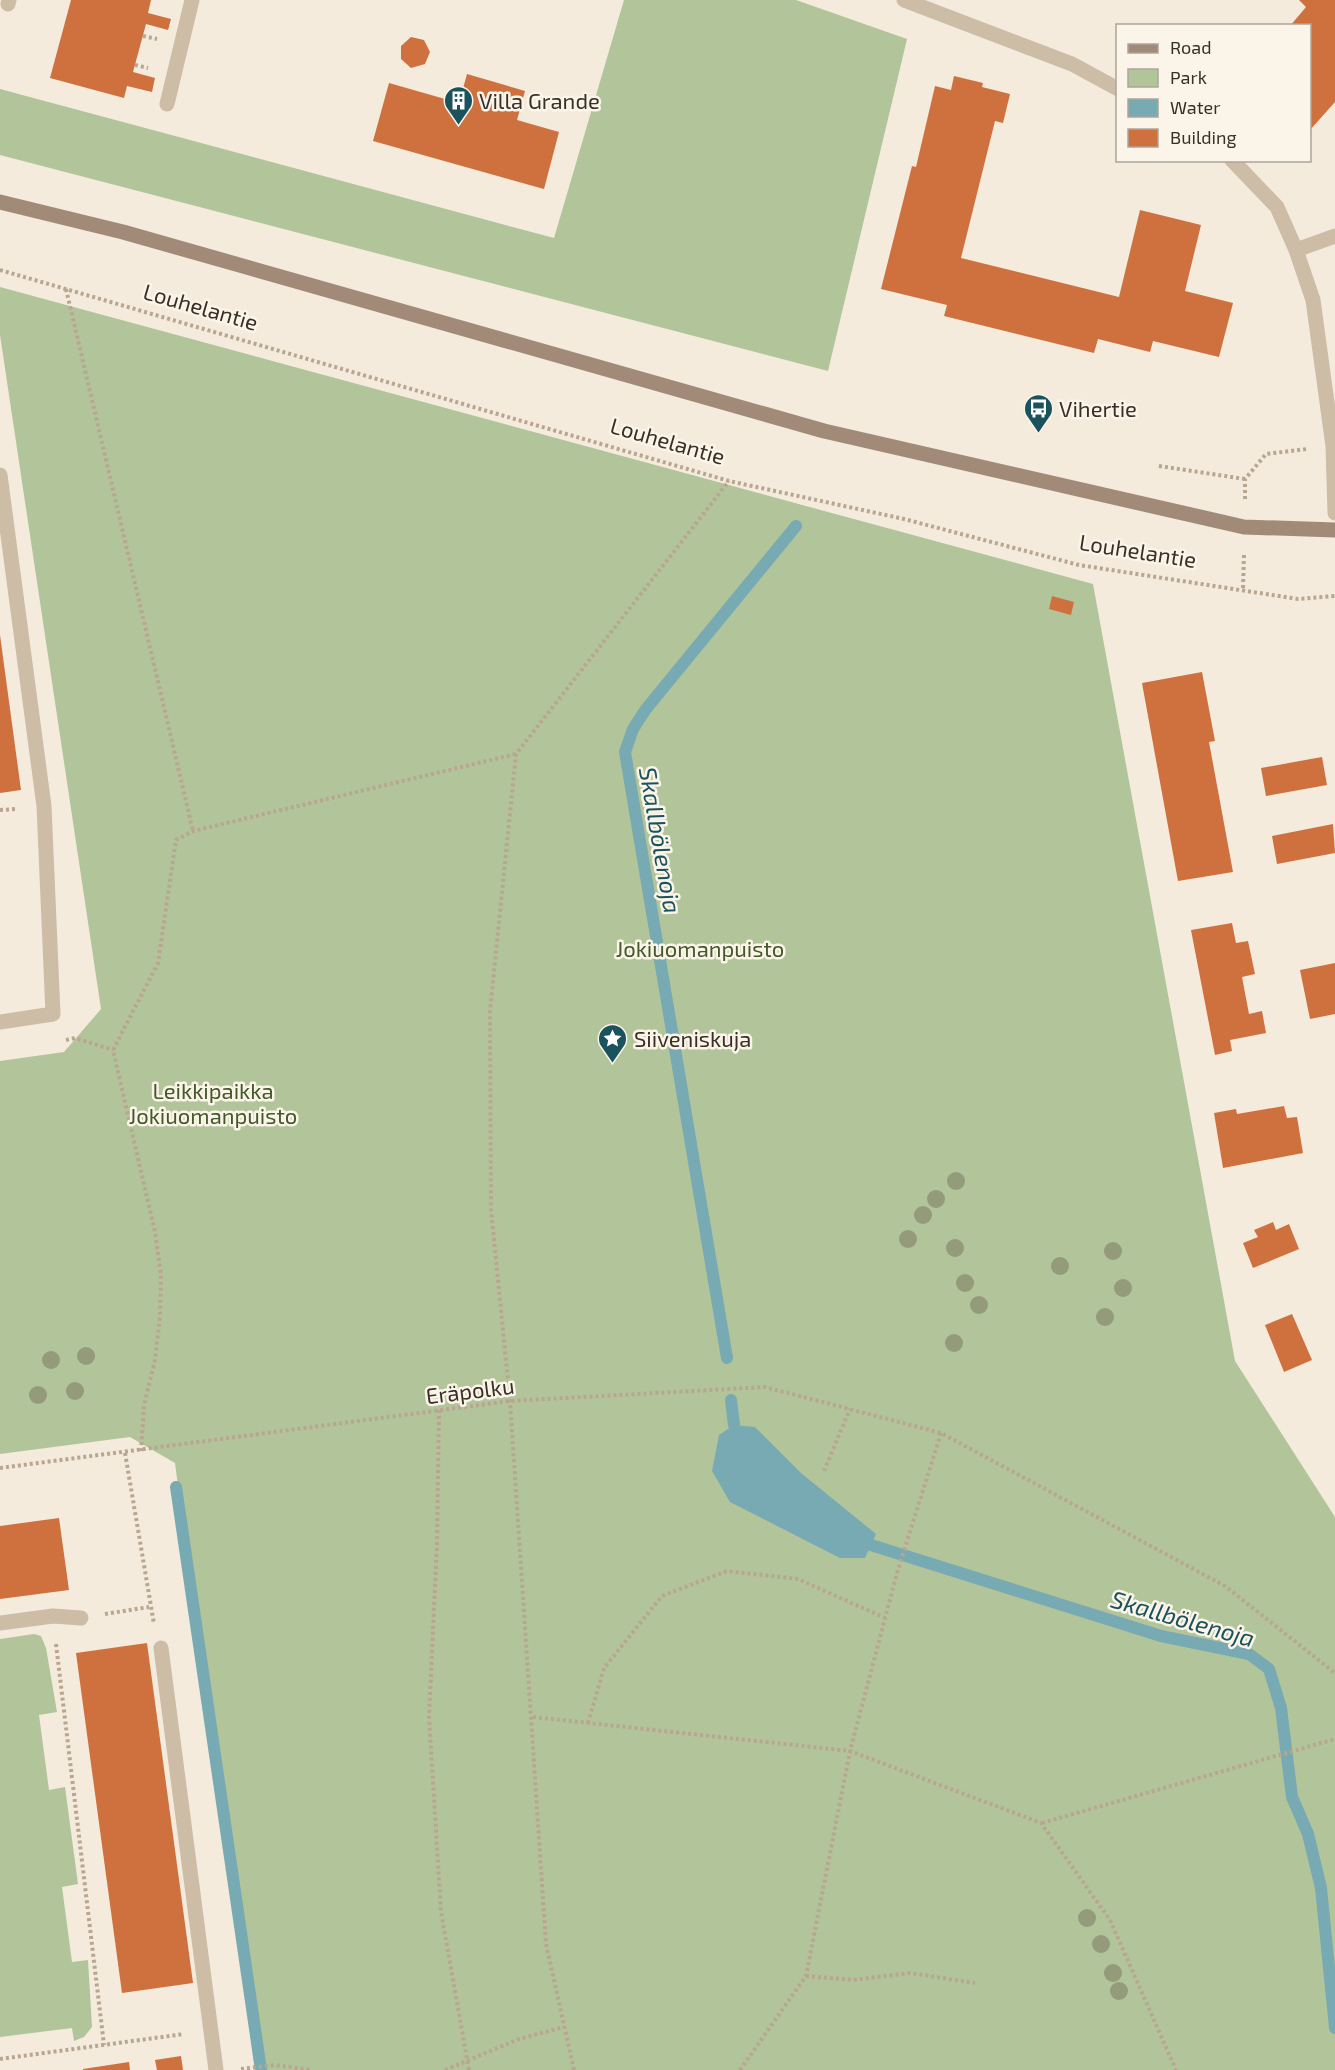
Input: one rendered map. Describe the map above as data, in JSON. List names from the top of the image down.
{
  "streets": {
    "main road": ["Louhelantie"],
    "path": ["Eräpolku"]
  },
  "water": ["Skallbölenoja"],
  "parks": ["Jokiuomanpuisto", "Leikkipaikka Jokiuomanpuisto"],
  "places": {
    "building": ["Villa Grande"],
    "bus stop": ["Vihertie"],
    "place": ["Siiveniskuja"]
  },
  "legend": [
    "Road",
    "Park",
    "Water",
    "Building"
  ]
}
